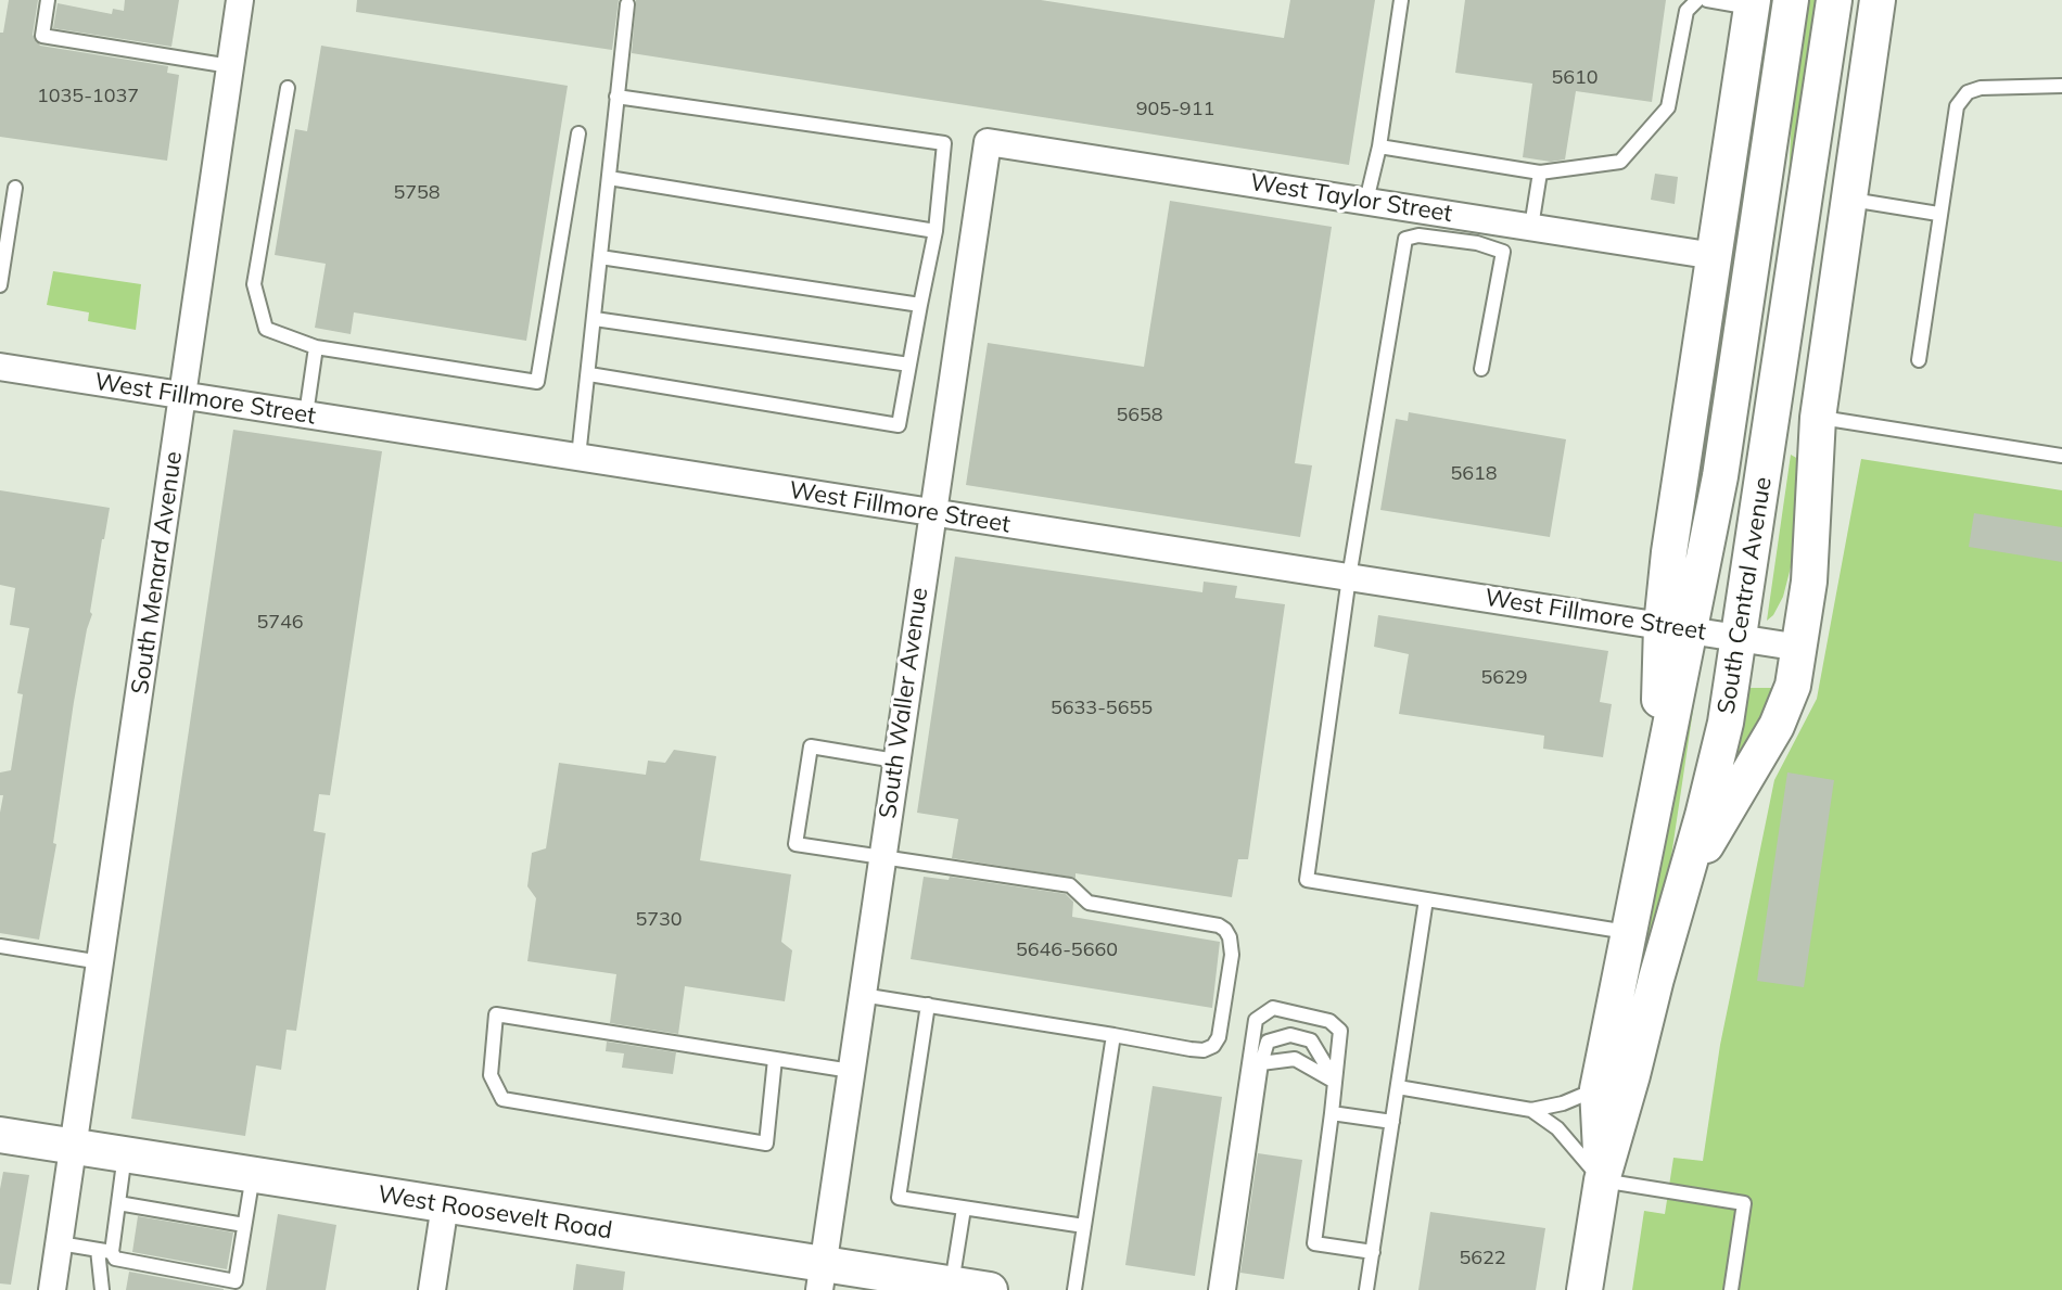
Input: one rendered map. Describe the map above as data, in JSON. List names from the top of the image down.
{
  "streets": {
    "main road": ["South Central Avenue", "West Roosevelt Road"],
    "street": [
      "West Taylor Street",
      "West Fillmore Street",
      "South Menard Avenue",
      "South Waller Avenue"
    ]
  },
  "crossings": [
    ["West Taylor Street", "South Waller Avenue"],
    ["West Fillmore Street", "South Menard Avenue"],
    ["West Fillmore Street", "South Central Avenue"],
    ["West Fillmore Street", "South Waller Avenue"],
    ["South Menard Avenue", "West Roosevelt Road"],
    ["South Waller Avenue", "West Roosevelt Road"]
  ],
  "house_numbers": [
    "5610",
    "1035-1037",
    "905-911",
    "5758",
    "5658",
    "5618",
    "5746",
    "5629",
    "5633-5655",
    "5730",
    "5646-5660",
    "5622"
  ]
}
